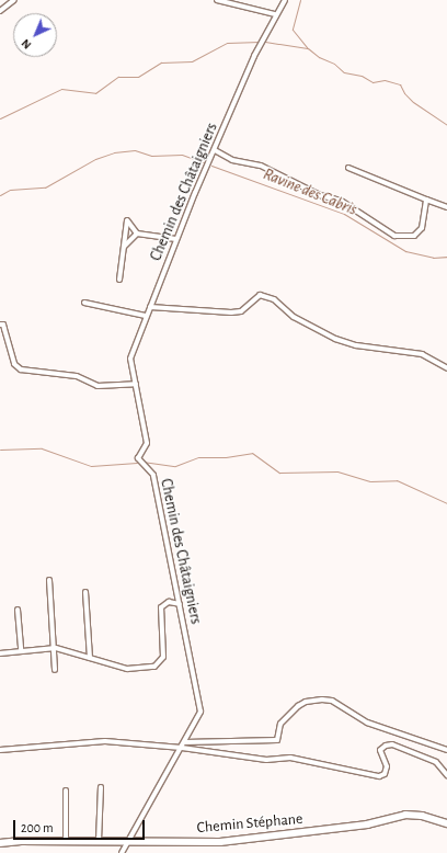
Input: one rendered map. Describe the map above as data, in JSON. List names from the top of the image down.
{
  "streets": {
    "main road": ["Chemin Stéphane"],
    "street": ["Chemin des Châtaigniers"]
  },
  "crossings": [
    ["Chemin des Châtaigniers", "Chemin Stéphane"]
  ],
  "water": ["Ravine des Cabris"],
  "scale_bar": "200 m",
  "north": "bottom left"
}
